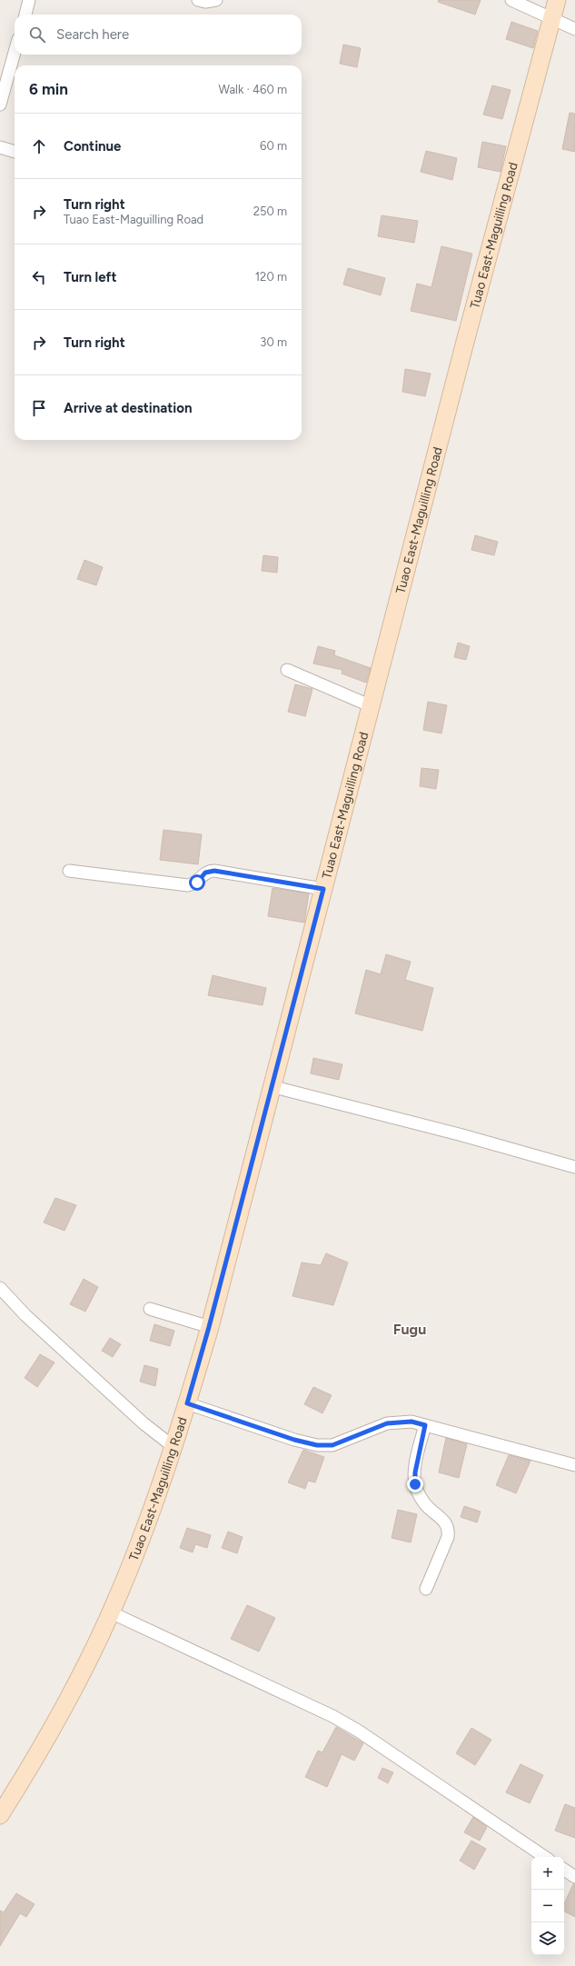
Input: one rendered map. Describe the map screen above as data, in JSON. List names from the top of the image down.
{
  "streets": {
    "main road": ["Tuao East-Maguilling Road"]
  },
  "districts": ["Fugu"],
  "page": {
    "search": "Search here",
    "heading": ["6 min", "Walk · 460 m"],
    "list": [
      ["Continue", "60 m"],
      ["Turn right", "Tuao East-Maguilling Road", "250 m"],
      ["Turn left", "120 m"],
      ["Turn right", "30 m"],
      "Arrive at destination"
    ],
    "map_buttons": ["+", "−"]
  }
}
